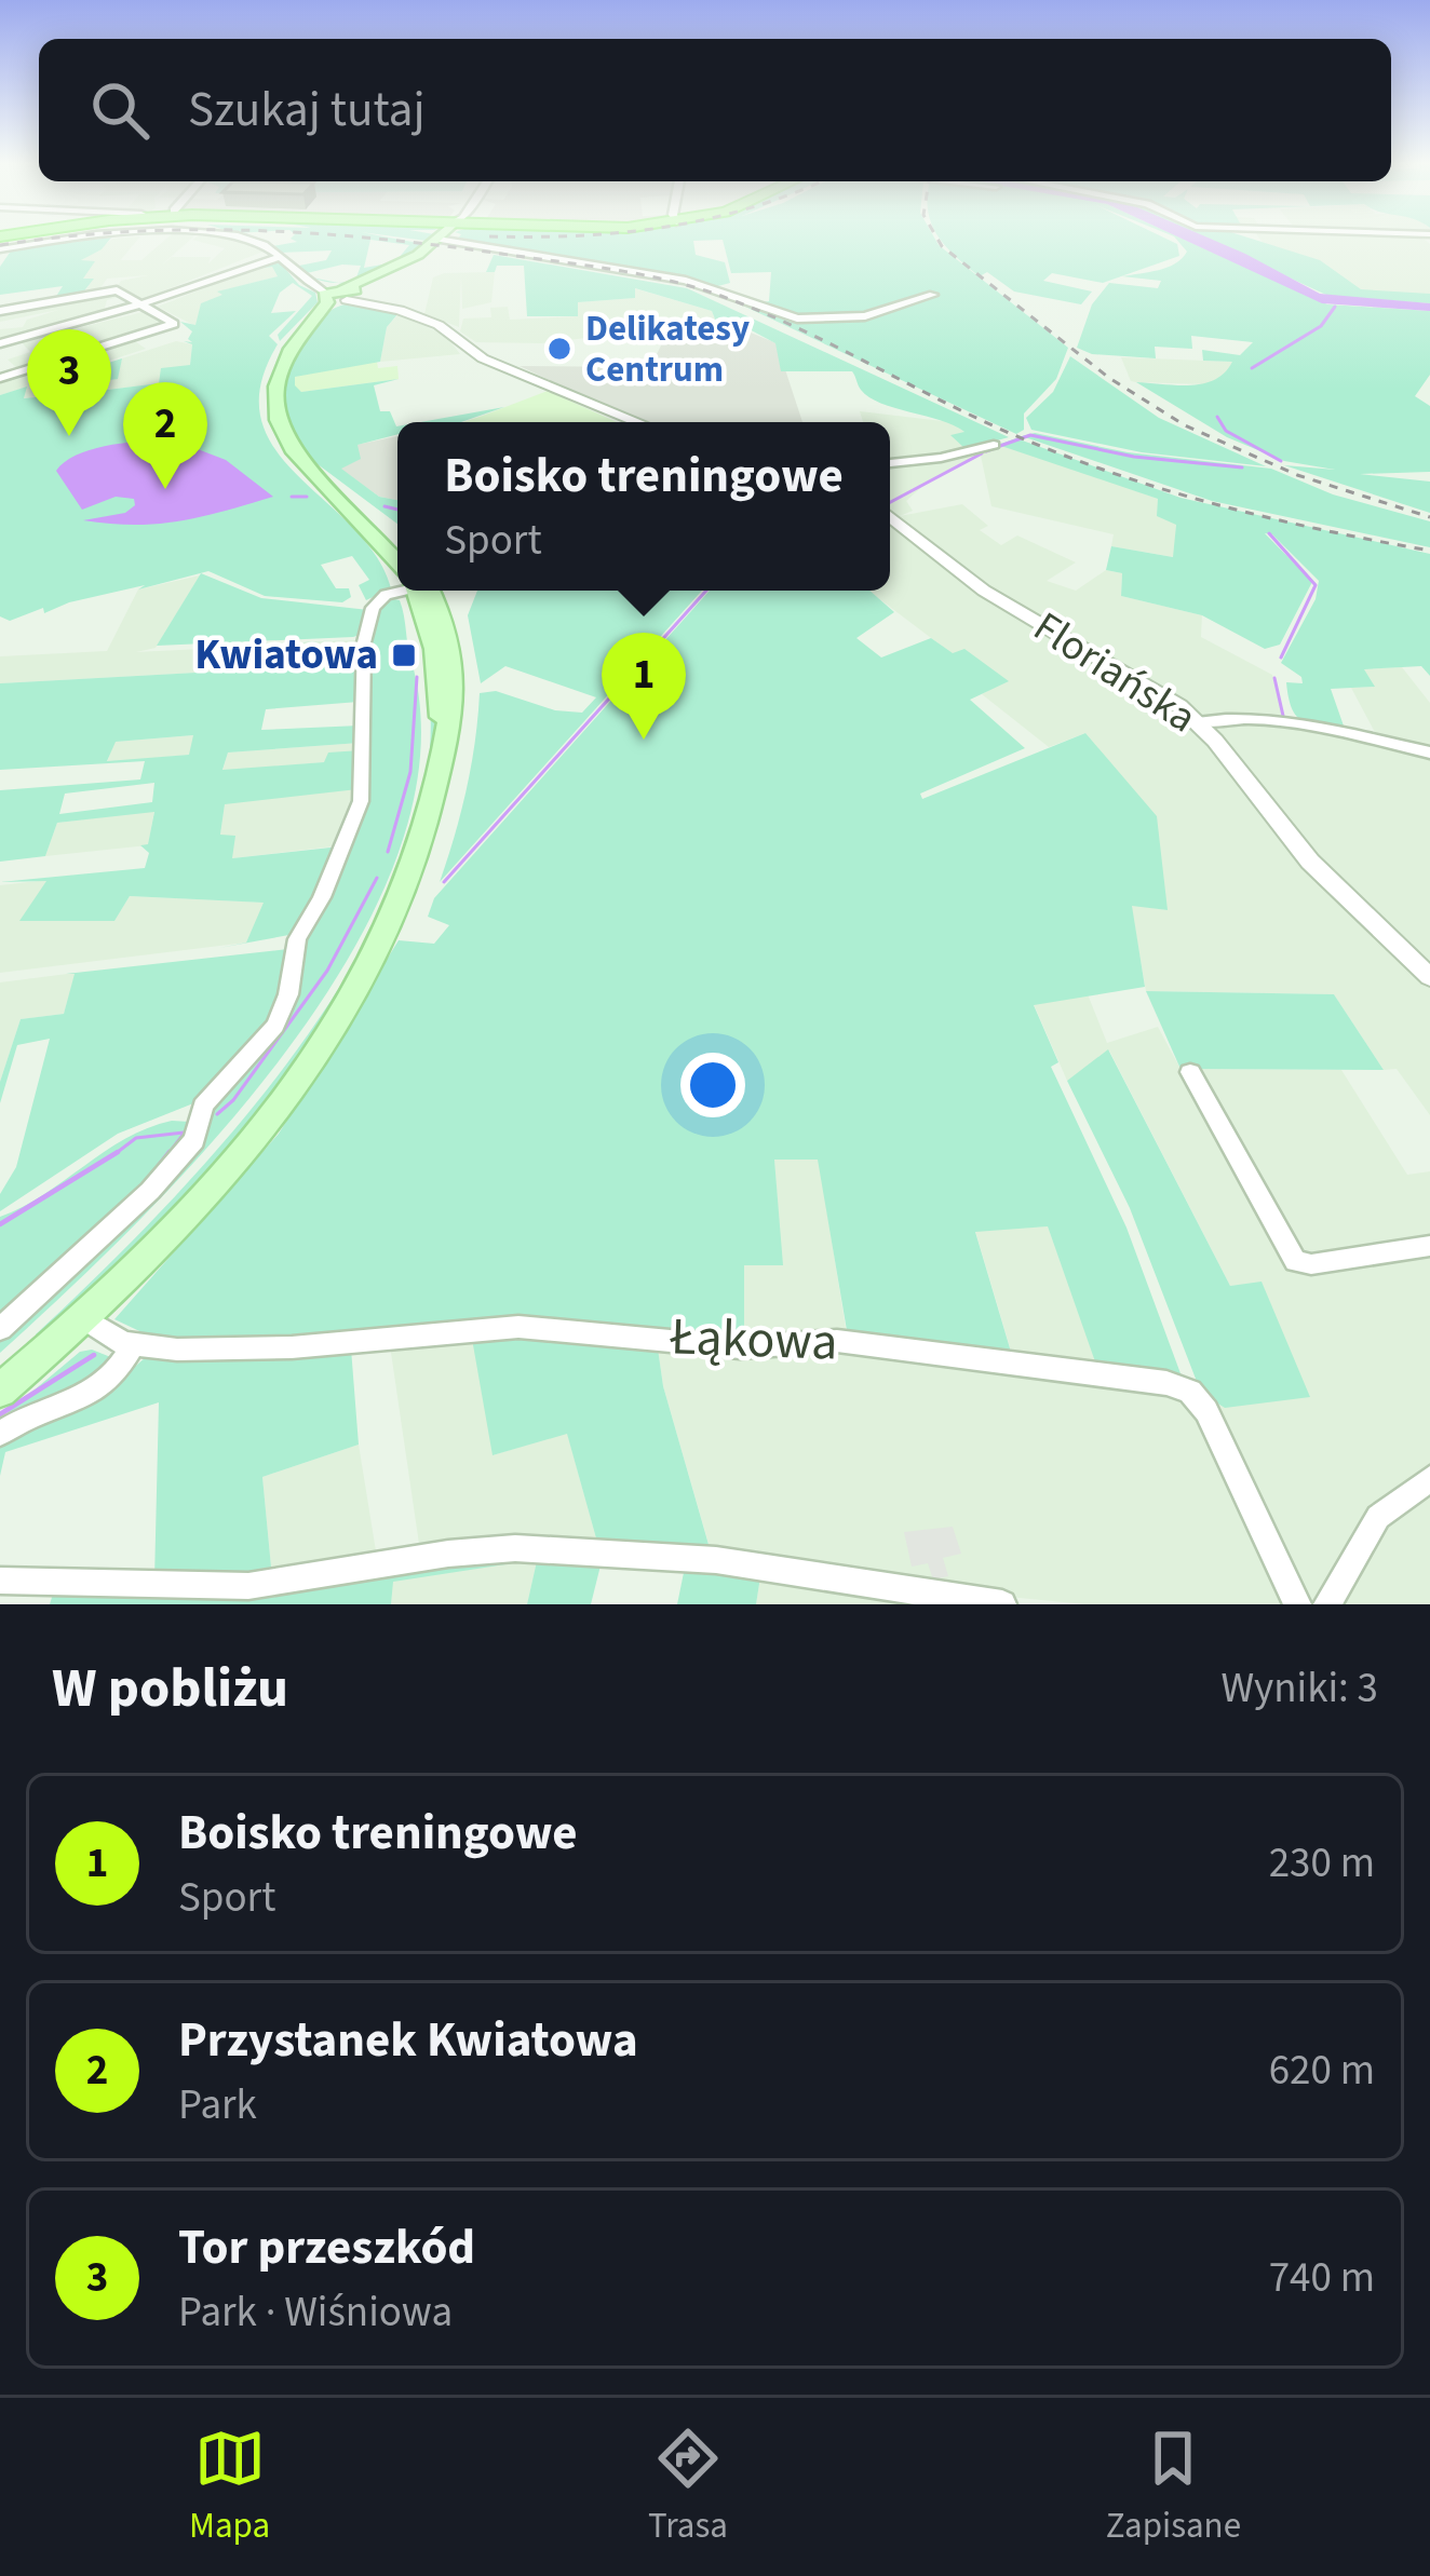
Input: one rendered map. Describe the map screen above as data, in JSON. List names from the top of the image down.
{
  "streets": {
    "street": ["Floriańska", "Łąkowa"]
  },
  "places": {
    "other": ["Delikatesy Centrum"],
    "transit": ["Kwiatowa"]
  },
  "page": {
    "search": "Szukaj tutaj",
    "pins": ["3", "2", "1"],
    "popup": ["Boisko treningowe", "Sport"],
    "heading": ["W pobliżu", "Wyniki: 3"],
    "list": [
      {
        "mark": "1",
        "name": "Boisko treningowe",
        "note": "Sport",
        "value": "230 m"
      },
      {
        "mark": "2",
        "name": "Przystanek Kwiatowa",
        "note": "Park",
        "value": "620 m"
      },
      {
        "mark": "3",
        "name": "Tor przeszkód",
        "note": "Park · Wiśniowa",
        "value": "740 m"
      }
    ],
    "nav": ["Mapa", "Trasa", "Zapisane"]
  }
}
